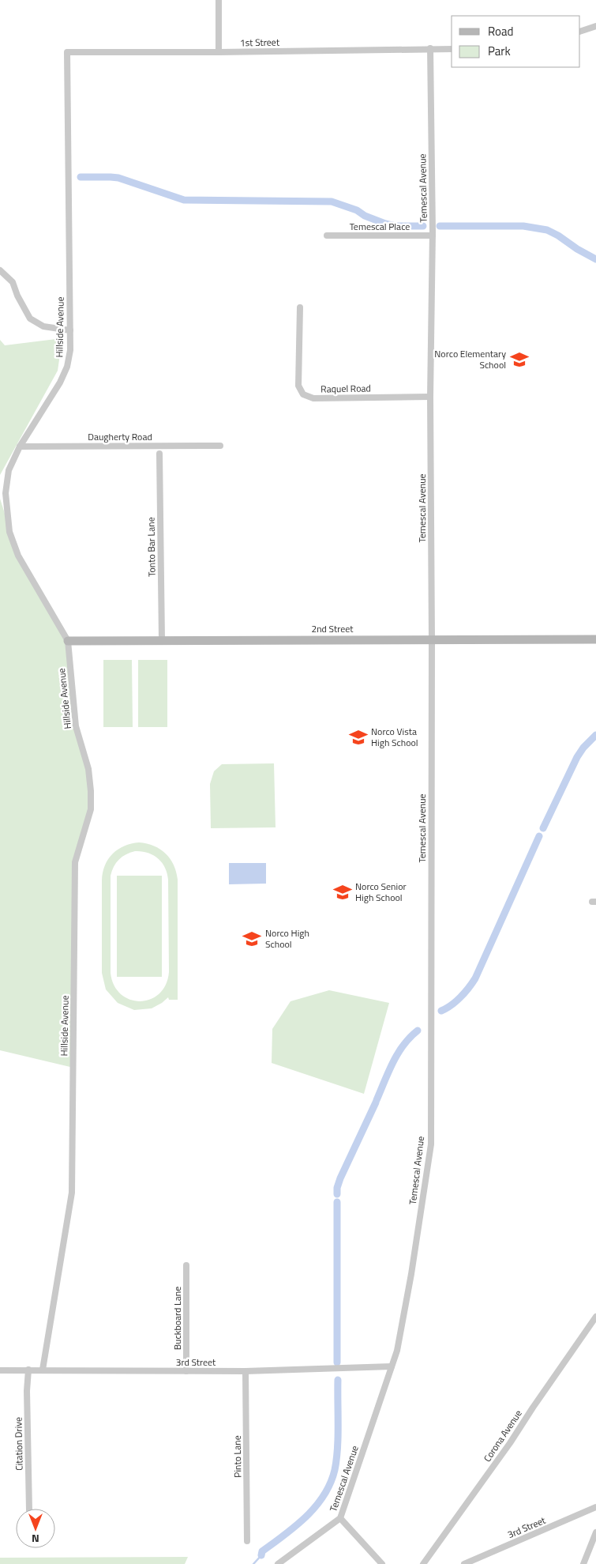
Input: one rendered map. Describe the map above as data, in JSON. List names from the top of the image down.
{
  "streets": {
    "street": [
      "1st Street",
      "Temescal Avenue",
      "Temescal Place",
      "Hillside Avenue",
      "Raquel Road",
      "Daugherty Road",
      "Tonto Bar Lane",
      "2nd Street",
      "Buckboard Lane",
      "3rd Street",
      "Corona Avenue",
      "Citation Drive",
      "Pinto Lane"
    ]
  },
  "crossings": [
    ["1st Street", "Temescal Avenue"],
    ["1st Street", "Hillside Avenue"],
    ["Temescal Avenue", "Temescal Place"],
    ["Temescal Avenue", "Raquel Road"],
    ["Temescal Avenue", "2nd Street"],
    ["Temescal Avenue", "3rd Street"],
    ["Hillside Avenue", "Daugherty Road"],
    ["Hillside Avenue", "2nd Street"],
    ["Hillside Avenue", "3rd Street"],
    ["Tonto Bar Lane", "2nd Street"],
    ["Buckboard Lane", "3rd Street"],
    ["3rd Street", "Citation Drive"],
    ["3rd Street", "Pinto Lane"]
  ],
  "places": {
    "school or university": [
      "Norco Elementary School",
      "Norco Vista High School",
      "Norco Senior High School",
      "Norco High School"
    ]
  },
  "legend": ["Road", "Park"],
  "north": "bottom"
}
